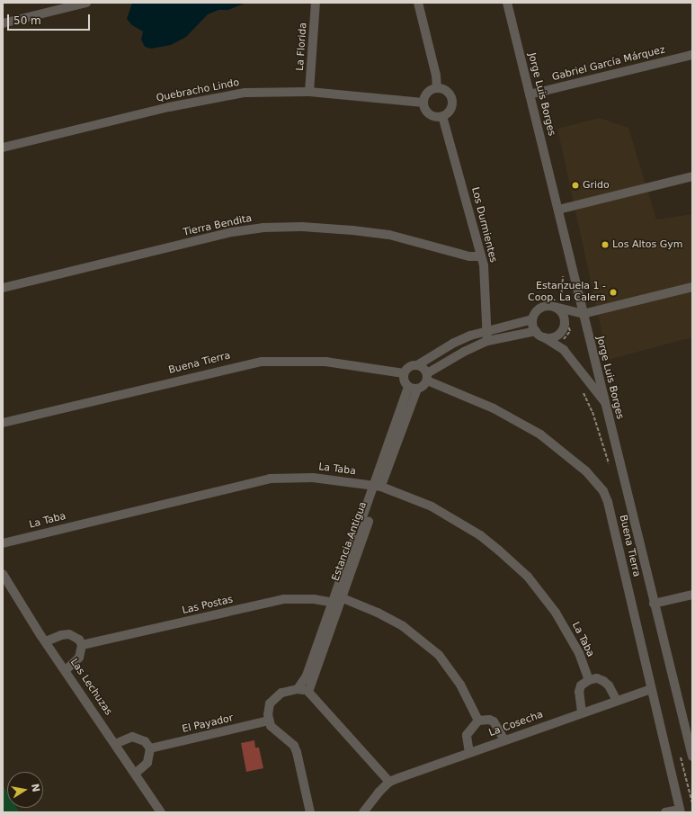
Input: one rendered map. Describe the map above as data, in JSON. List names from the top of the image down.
{
  "streets": {
    "street": [
      "La Florida",
      "Gabriel García Márquez",
      "Quebracho Lindo",
      "Jorge Luis Borges",
      "Los Durmientes",
      "Tierra Bendita",
      "Buena Tierra",
      "La Taba",
      "Estancia Antigua",
      "Las Postas",
      "Las Lechuzas",
      "El Payador",
      "La Cosecha"
    ]
  },
  "crossings": [
    ["La Florida", "Quebracho Lindo"],
    ["Gabriel García Márquez", "Jorge Luis Borges"],
    ["Quebracho Lindo", "Los Durmientes"],
    ["Los Durmientes", "Tierra Bendita"],
    ["Buena Tierra", "Estancia Antigua"],
    ["Buena Tierra", "La Cosecha"],
    ["La Taba", "Estancia Antigua"],
    ["Estancia Antigua", "Las Postas"]
  ],
  "places": ["Grido", "Los Altos Gym", "Estanzuela 1 - Coop. La Calera"],
  "scale_bar": "50 m",
  "north": "right"
}
